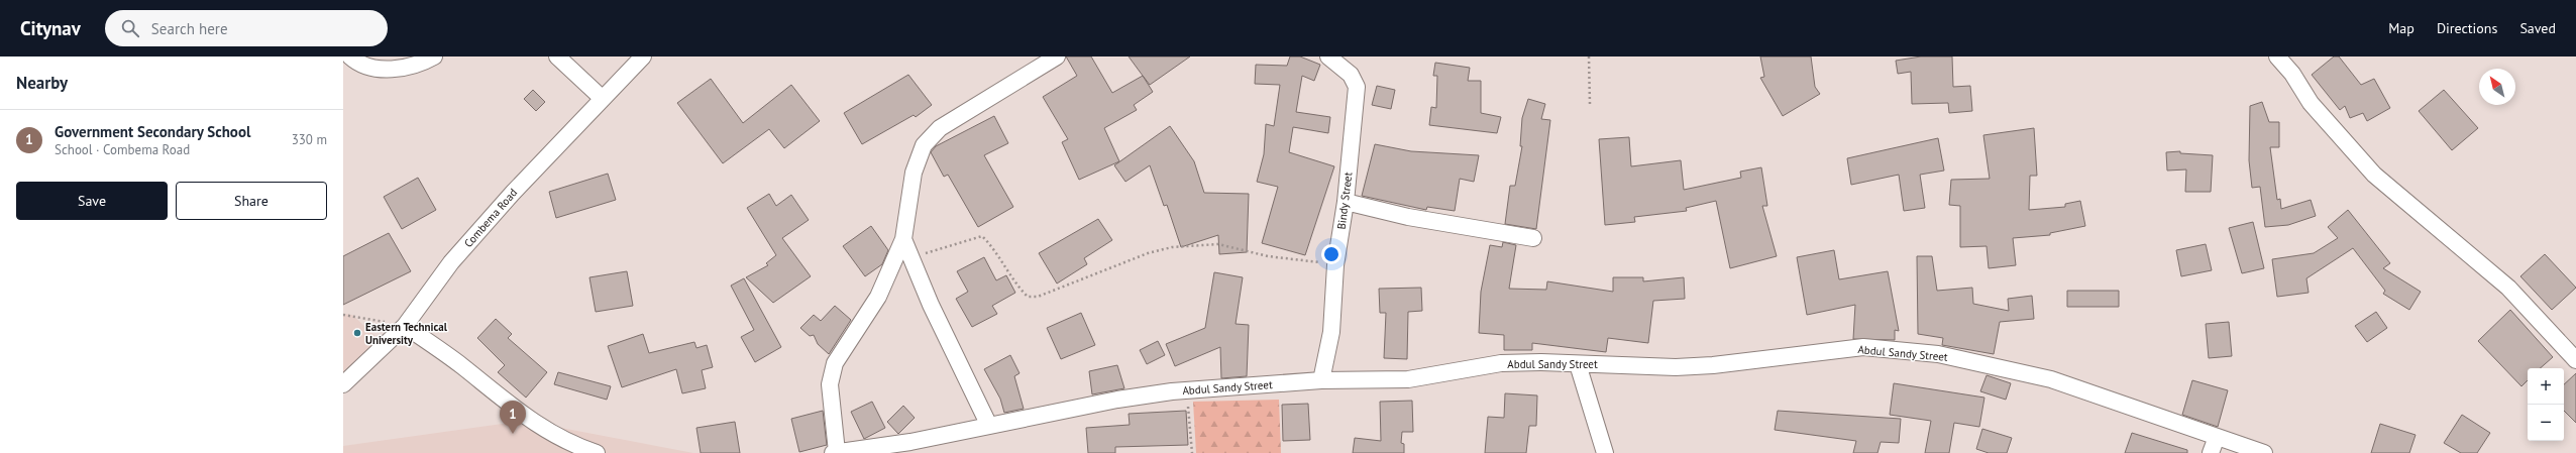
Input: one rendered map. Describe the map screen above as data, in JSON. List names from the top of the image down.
{
  "streets": {
    "street": ["Bindy Street", "Combema Road", "Abdul Sandy Street"]
  },
  "crossings": [
    ["Bindy Street", "Abdul Sandy Street"]
  ],
  "places": ["Eastern Technical University"],
  "north": "top left",
  "page": {
    "header": "Citynav",
    "search": "Search here",
    "nav": ["Map", "Directions", "Saved"],
    "heading": "Nearby",
    "list": [
      {
        "mark": "1",
        "name": "Government Secondary School",
        "note": "School · Combema Road",
        "value": "330 m"
      }
    ],
    "buttons": ["Save", "Share"],
    "map_buttons": ["+", "−"],
    "pins": "1"
  }
}
